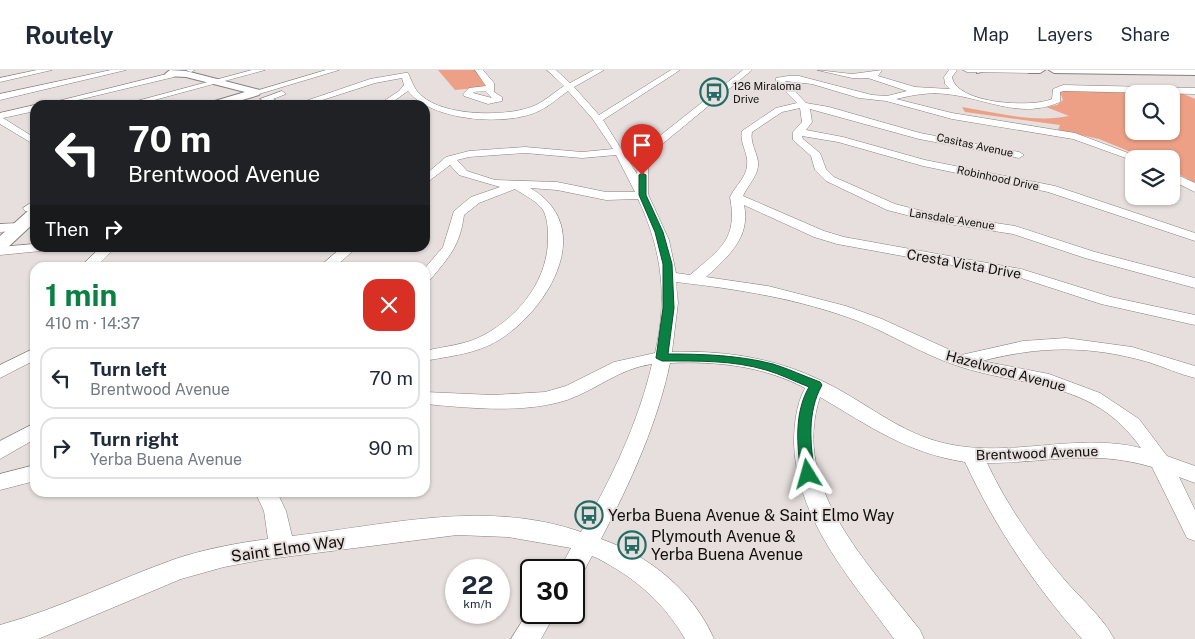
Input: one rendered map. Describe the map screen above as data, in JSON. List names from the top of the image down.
{
  "streets": {
    "street": [
      "Casitas Avenue",
      "Robinhood Drive",
      "Lansdale Avenue",
      "Cresta Vista Drive",
      "Hazelwood Avenue",
      "Brentwood Avenue",
      "Saint Elmo Way"
    ]
  },
  "crossings": [
    ["Casitas Avenue", "Cresta Vista Drive"],
    ["Robinhood Drive", "Lansdale Avenue"],
    ["Hazelwood Avenue", "Brentwood Avenue"]
  ],
  "places": {
    "bus stop": ["126 Miraloma Drive", "Yerba Buena Avenue & Saint Elmo Way", "Plymouth Avenue & Yerba Buena Avenue"]
  },
  "page": {
    "header": "Routely",
    "nav": ["Map", "Layers", "Share"],
    "turn": ["70 m", "Brentwood Avenue"],
    "then": "Then",
    "heading": ["1 min", "410 m · 14:37"],
    "list": [
      {
        "name": "Turn left",
        "note": "Brentwood Avenue",
        "value": "70 m"
      },
      {
        "name": "Turn right",
        "note": "Yerba Buena Avenue",
        "value": "90 m"
      }
    ],
    "speed": "22 km/h",
    "limit": "30"
  }
}
